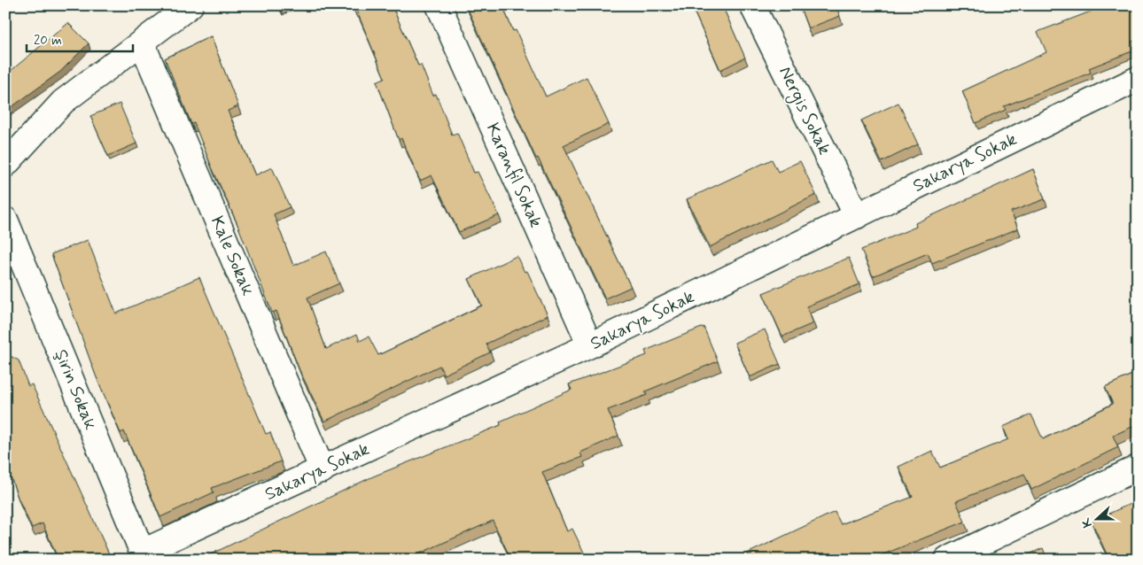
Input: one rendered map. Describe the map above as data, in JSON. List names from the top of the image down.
{
  "streets": {
    "street": [
      "Nergis Sokak",
      "Sakarya Sokak",
      "Karanfil Sokak",
      "Kale Sokak",
      "Şirin Sokak"
    ]
  },
  "crossings": [
    ["Nergis Sokak", "Sakarya Sokak"],
    ["Sakarya Sokak", "Karanfil Sokak"],
    ["Sakarya Sokak", "Kale Sokak"],
    ["Sakarya Sokak", "Şirin Sokak"]
  ],
  "scale_bar": "20 m",
  "north": "left"
}
